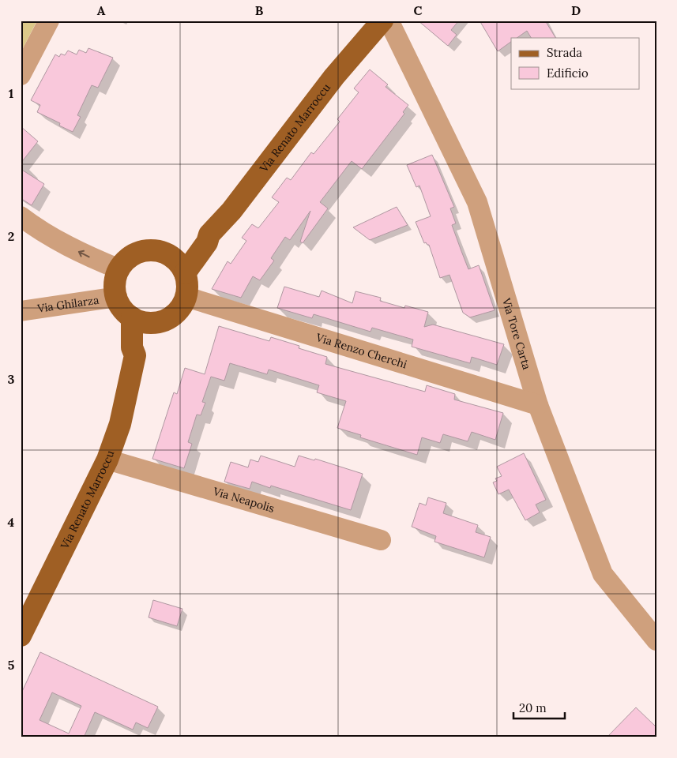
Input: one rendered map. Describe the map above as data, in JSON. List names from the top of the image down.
{
  "streets": {
    "main road": ["Via Renato Marroccu"],
    "street": [
      "Via Ghilarza",
      "Via Tore Carta",
      "Via Renzo Cherchi",
      "Via Neapolis"
    ]
  },
  "crossings": [
    ["Via Renato Marroccu", "Via Ghilarza"],
    ["Via Renato Marroccu", "Via Renzo Cherchi"],
    ["Via Renato Marroccu", "Via Neapolis"],
    ["Via Ghilarza", "Via Renzo Cherchi"],
    ["Via Tore Carta", "Via Renzo Cherchi"]
  ],
  "legend": ["Strada", "Edificio"],
  "scale_bar": "20 m",
  "grid": {
    "columns": [
      "A",
      "B",
      "C",
      "D"
    ],
    "rows": [
      "1",
      "2",
      "3",
      "4",
      "5"
    ]
  }
}
